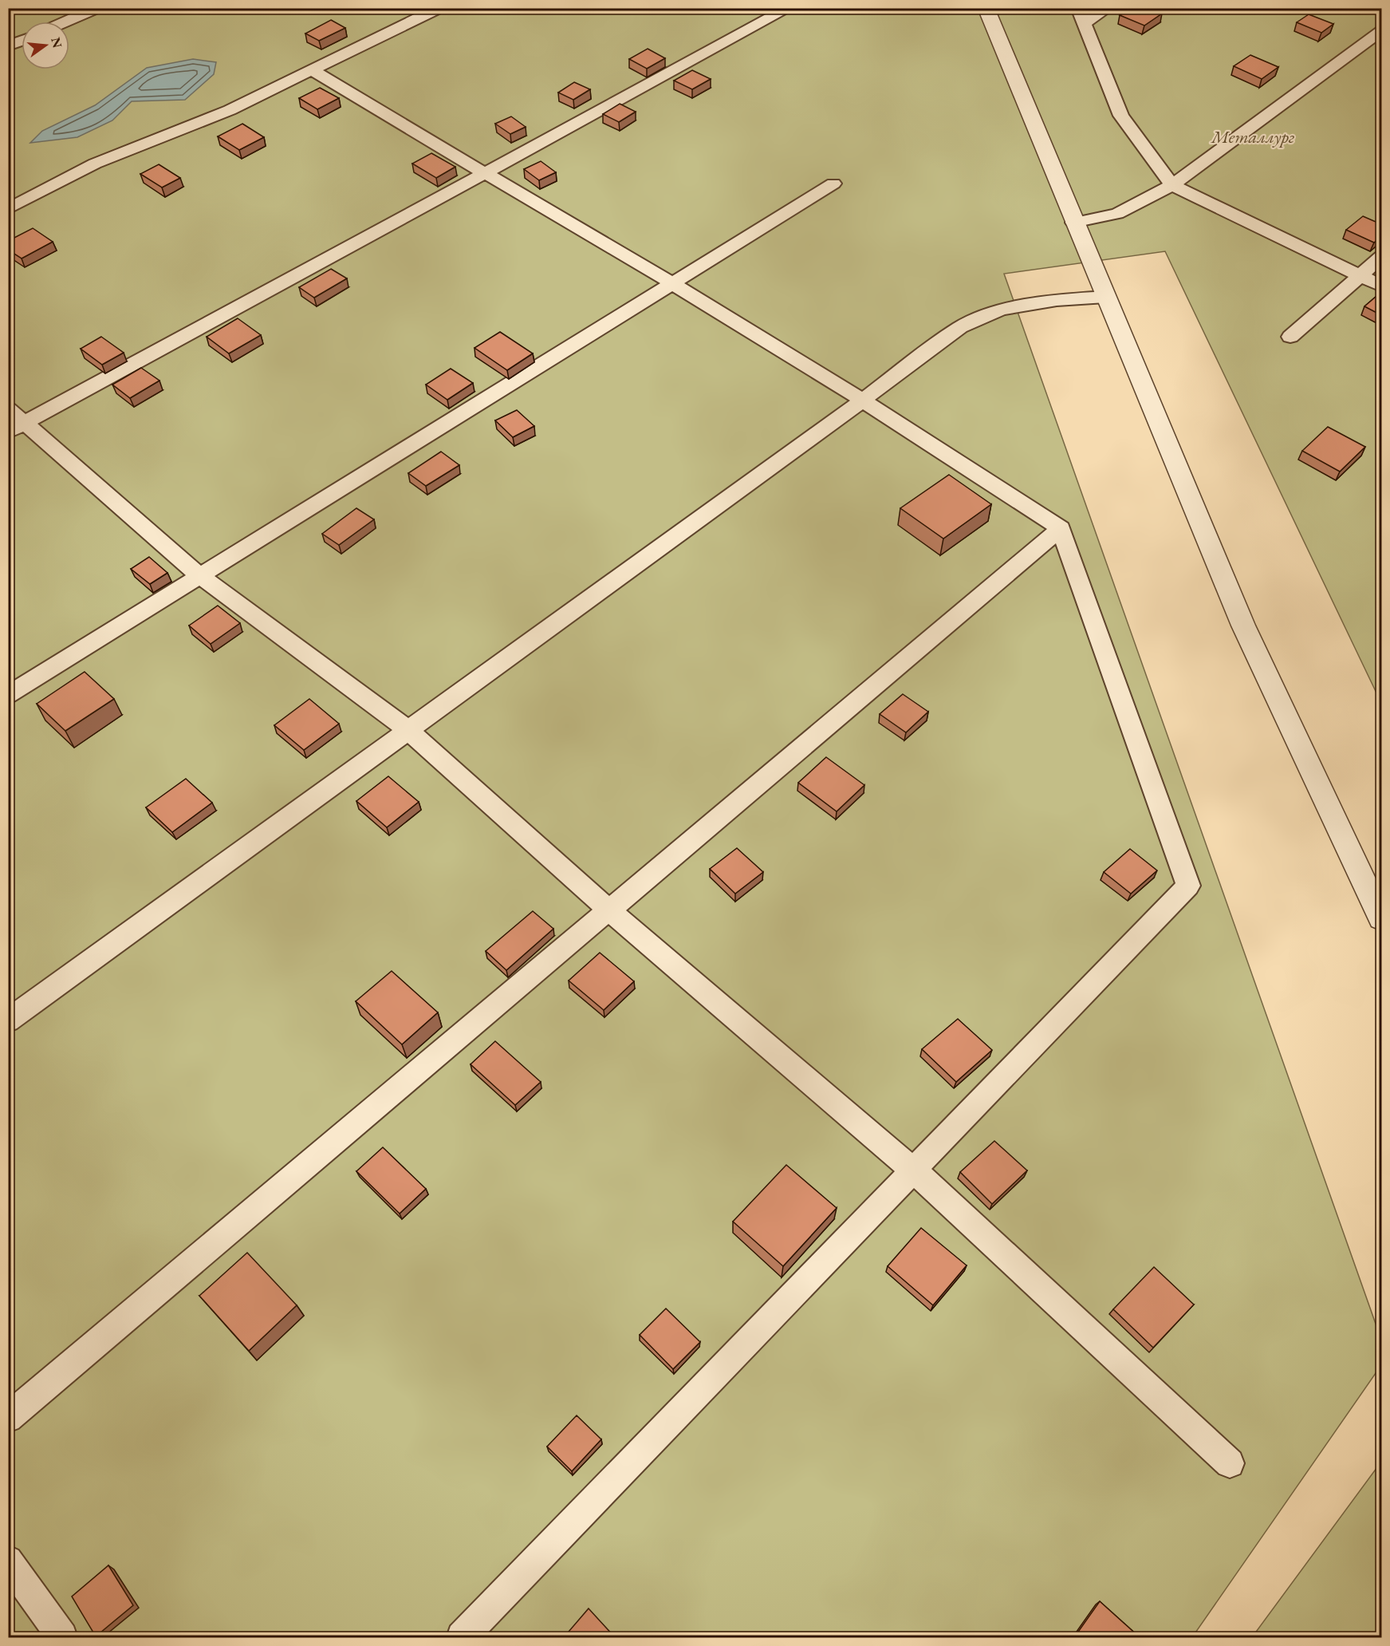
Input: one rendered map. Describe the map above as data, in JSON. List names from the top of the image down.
{
  "parks": ["Металлург"],
  "north": "right"
}
